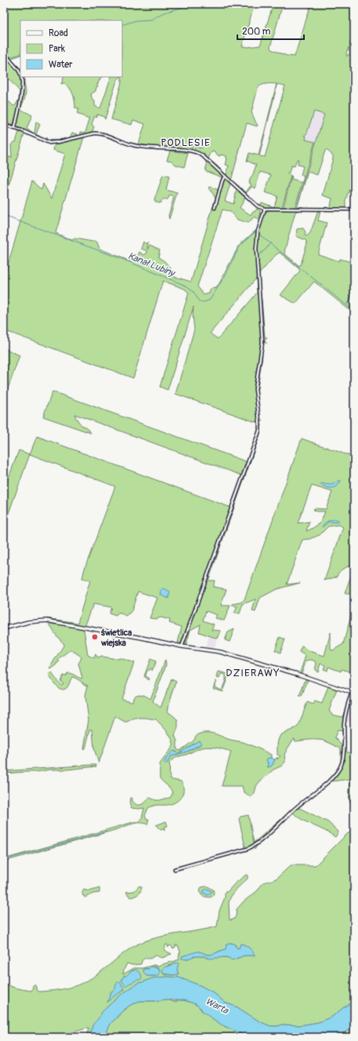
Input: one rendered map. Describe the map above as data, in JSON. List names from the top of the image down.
{
  "districts": ["PODLESIE", "DZIERAWY"],
  "water": ["Kanał Lubiny", "Warta"],
  "places": ["świetlica wiejska"],
  "legend": ["Road", "Park", "Water"],
  "scale_bar": "200 m"
}
